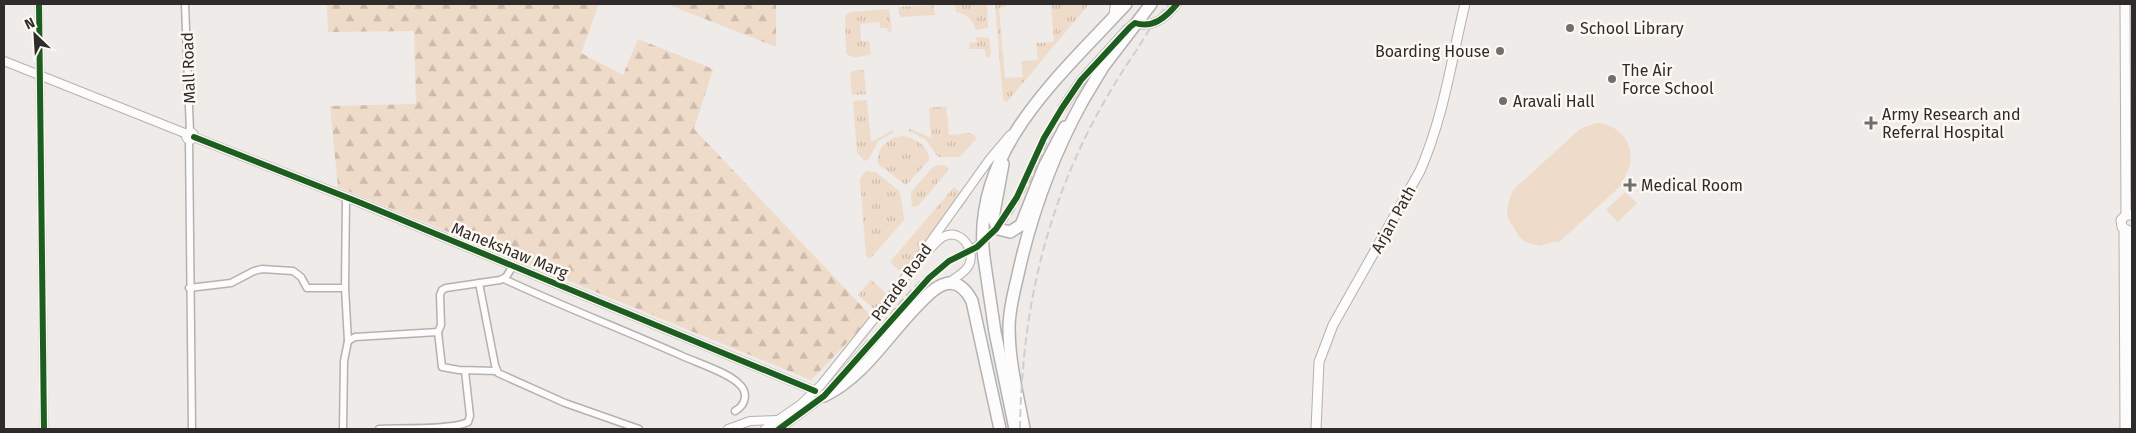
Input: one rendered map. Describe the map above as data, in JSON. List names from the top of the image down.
{
  "streets": {
    "main road": ["Arjan Path"],
    "street": ["Mall Road", "Manekshaw Marg", "Parade Road"]
  },
  "crossings": [
    ["Mall Road", "Manekshaw Marg"],
    ["Manekshaw Marg", "Parade Road"]
  ],
  "places": {
    "other": [
      "School Library",
      "Boarding House",
      "The Air Force School",
      "Aravali Hall"
    ],
    "health": ["Army Research and Referral Hospital", "Medical Room"]
  },
  "north": "top left"
}
